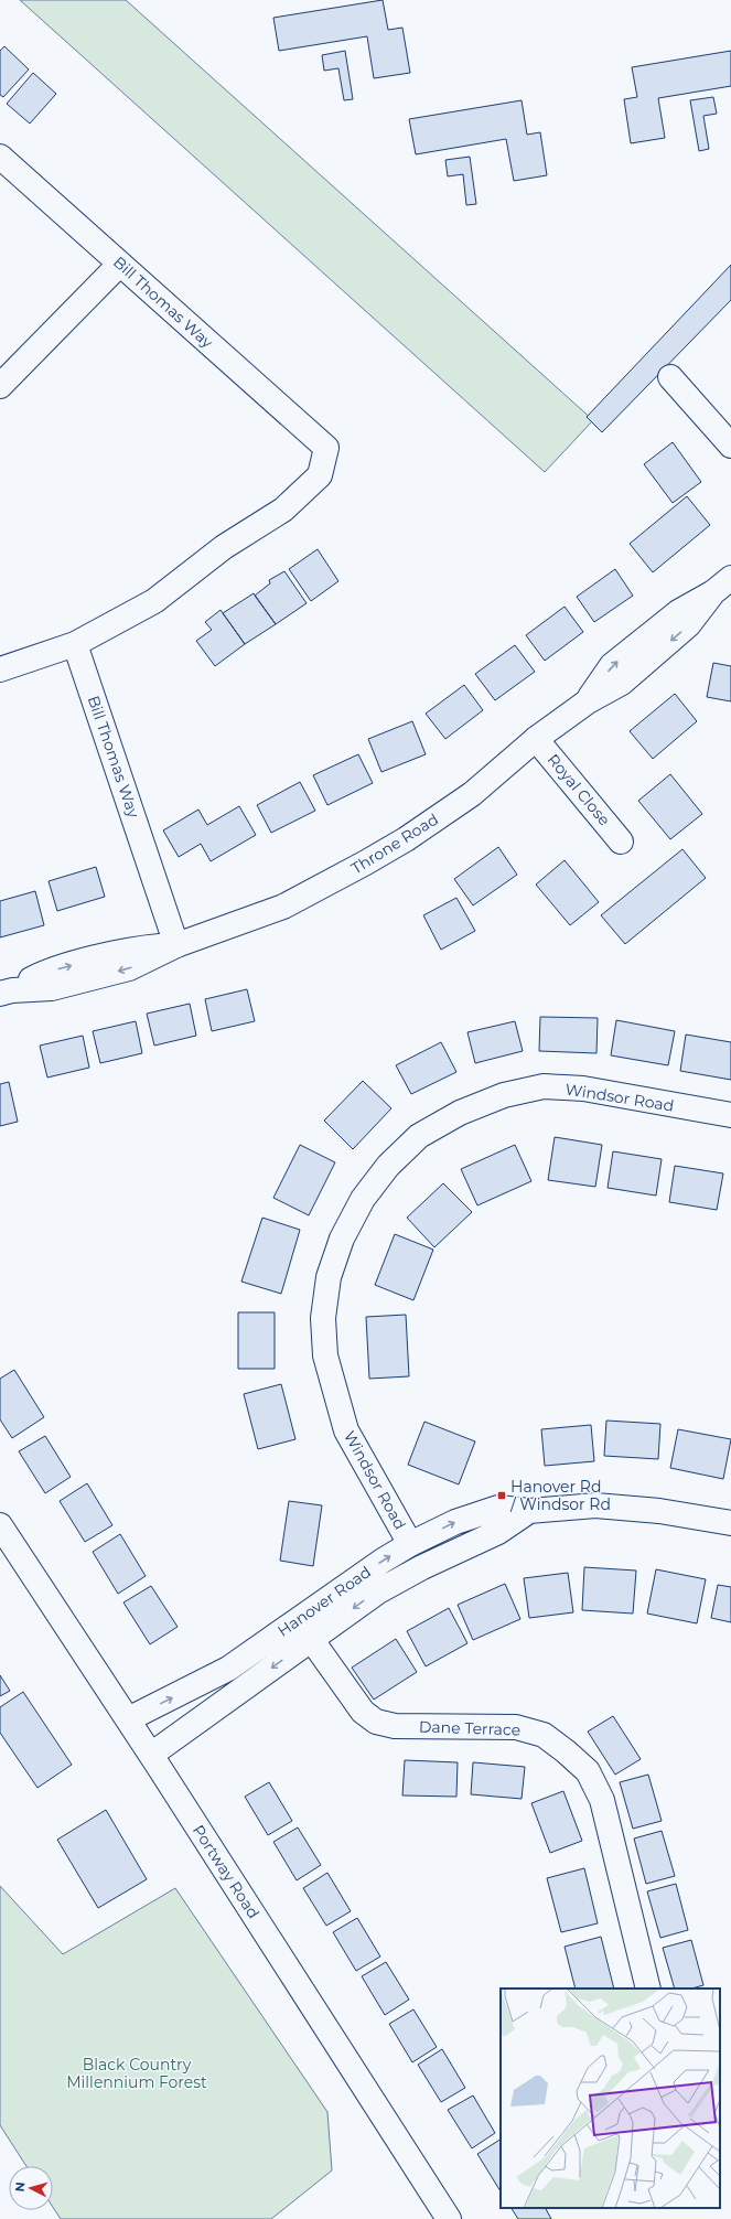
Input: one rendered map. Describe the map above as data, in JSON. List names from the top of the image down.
{
  "streets": {
    "street": [
      "Bill Thomas Way",
      "Royal Close",
      "Throne Road",
      "Windsor Road",
      "Hanover Road",
      "Dane Terrace",
      "Portway Road"
    ]
  },
  "crossings": [
    ["Bill Thomas Way", "Throne Road"],
    ["Royal Close", "Throne Road"],
    ["Windsor Road", "Hanover Road"],
    ["Hanover Road", "Dane Terrace"],
    ["Hanover Road", "Portway Road"]
  ],
  "parks": ["Black Country Millennium Forest"],
  "places": {
    "transit": ["Hanover Rd / Windsor Rd"]
  },
  "north": "left"
}
